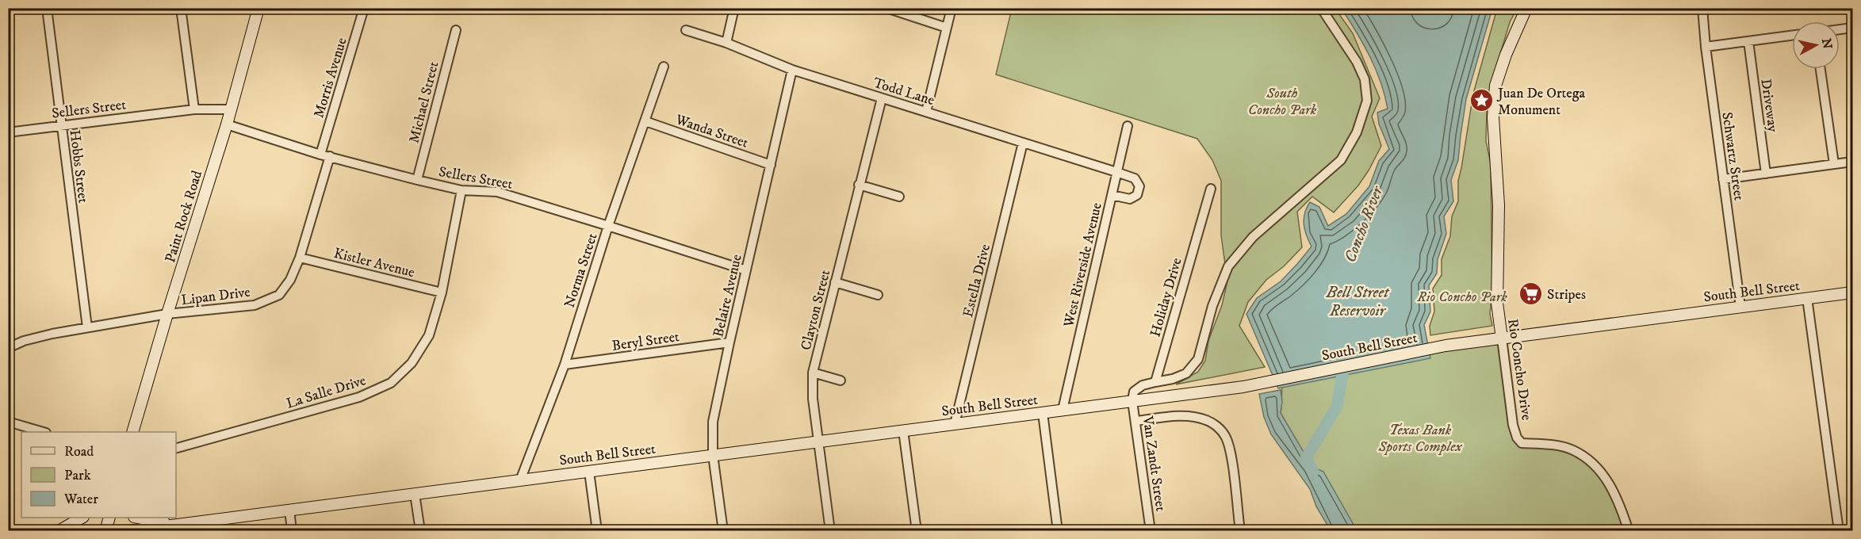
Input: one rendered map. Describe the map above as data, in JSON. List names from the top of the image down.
{
  "streets": {
    "main road": ["Paint Rock Road", "South Bell Street", "Rio Concho Drive"],
    "street": [
      "Morris Avenue",
      "Todd Lane",
      "Michael Street",
      "Driveway",
      "Sellers Street",
      "Wanda Street",
      "Schwartz Street",
      "Hobbs Street",
      "Kistler Avenue",
      "West Riverside Avenue",
      "Norma Street",
      "Estella Drive",
      "Lipan Drive",
      "Belaire Avenue",
      "Holiday Drive",
      "Clayton Street",
      "Beryl Street",
      "La Salle Drive",
      "Van Zandt Street"
    ]
  },
  "crossings": [
    ["Morris Avenue", "Sellers Street"],
    ["Todd Lane", "West Riverside Avenue"],
    ["Todd Lane", "Estella Drive"],
    ["Todd Lane", "Belaire Avenue"],
    ["Todd Lane", "Clayton Street"],
    ["Michael Street", "Sellers Street"],
    ["Sellers Street", "Hobbs Street"],
    ["Sellers Street", "Paint Rock Road"],
    ["Sellers Street", "Norma Street"],
    ["Sellers Street", "Lipan Drive"],
    ["Sellers Street", "Belaire Avenue"],
    ["Sellers Street", "La Salle Drive"],
    ["Wanda Street", "Norma Street"],
    ["Wanda Street", "Belaire Avenue"],
    ["Schwartz Street", "South Bell Street"],
    ["Hobbs Street", "Lipan Drive"],
    ["Paint Rock Road", "Lipan Drive"],
    ["Kistler Avenue", "Lipan Drive"],
    ["Kistler Avenue", "La Salle Drive"],
    ["West Riverside Avenue", "South Bell Street"],
    ["Norma Street", "South Bell Street"],
    ["Norma Street", "Beryl Street"],
    ["Estella Drive", "South Bell Street"],
    ["South Bell Street", "Belaire Avenue"],
    ["South Bell Street", "Clayton Street"],
    ["South Bell Street", "Rio Concho Drive"],
    ["South Bell Street", "Van Zandt Street"],
    ["Belaire Avenue", "Beryl Street"]
  ],
  "water": ["Concho River", "Bell Street Reservoir"],
  "parks": ["South Concho Park", "Rio Concho Park", "Texas Bank Sports Complex"],
  "places": {
    "place": ["Juan De Ortega Monument"],
    "supermarket": ["Stripes"]
  },
  "legend": ["Road", "Park", "Water"],
  "north": "right"
}
